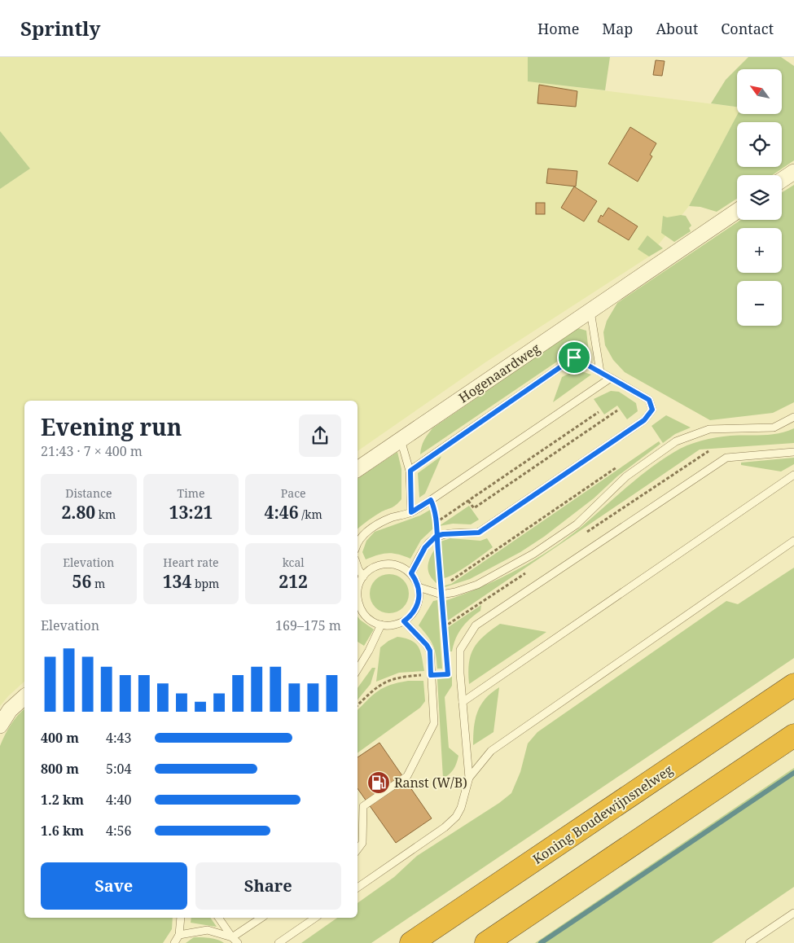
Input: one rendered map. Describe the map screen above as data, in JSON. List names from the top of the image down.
{
  "streets": {
    "highway": ["Koning Boudewijnsnelweg"],
    "street": ["Hogenaardweg"]
  },
  "places": {
    "fuel station": ["Ranst (W/B)"]
  },
  "north": "top left",
  "page": {
    "header": "Sprintly",
    "nav": [
      "Home",
      "Map",
      "About",
      "Contact"
    ],
    "map_buttons": ["+", "−"],
    "heading": ["Evening run", "21:43 · 7 × 400 m"],
    "stats": [
      ["Distance", "2.80 km"],
      ["Time", "13:21"],
      ["Pace", "4:46 /km"],
      ["Elevation", "56 m"],
      ["Heart rate", "134 bpm"],
      ["kcal", "212"]
    ],
    "chart": ["Elevation", "169–175 m"],
    "list": [
      {
        "name": "400 m",
        "note": "4:43"
      },
      {
        "name": "800 m",
        "note": "5:04"
      },
      {
        "name": "1.2 km",
        "note": "4:40"
      },
      {
        "name": "1.6 km",
        "note": "4:56"
      }
    ],
    "buttons": ["Save", "Share"]
  }
}
